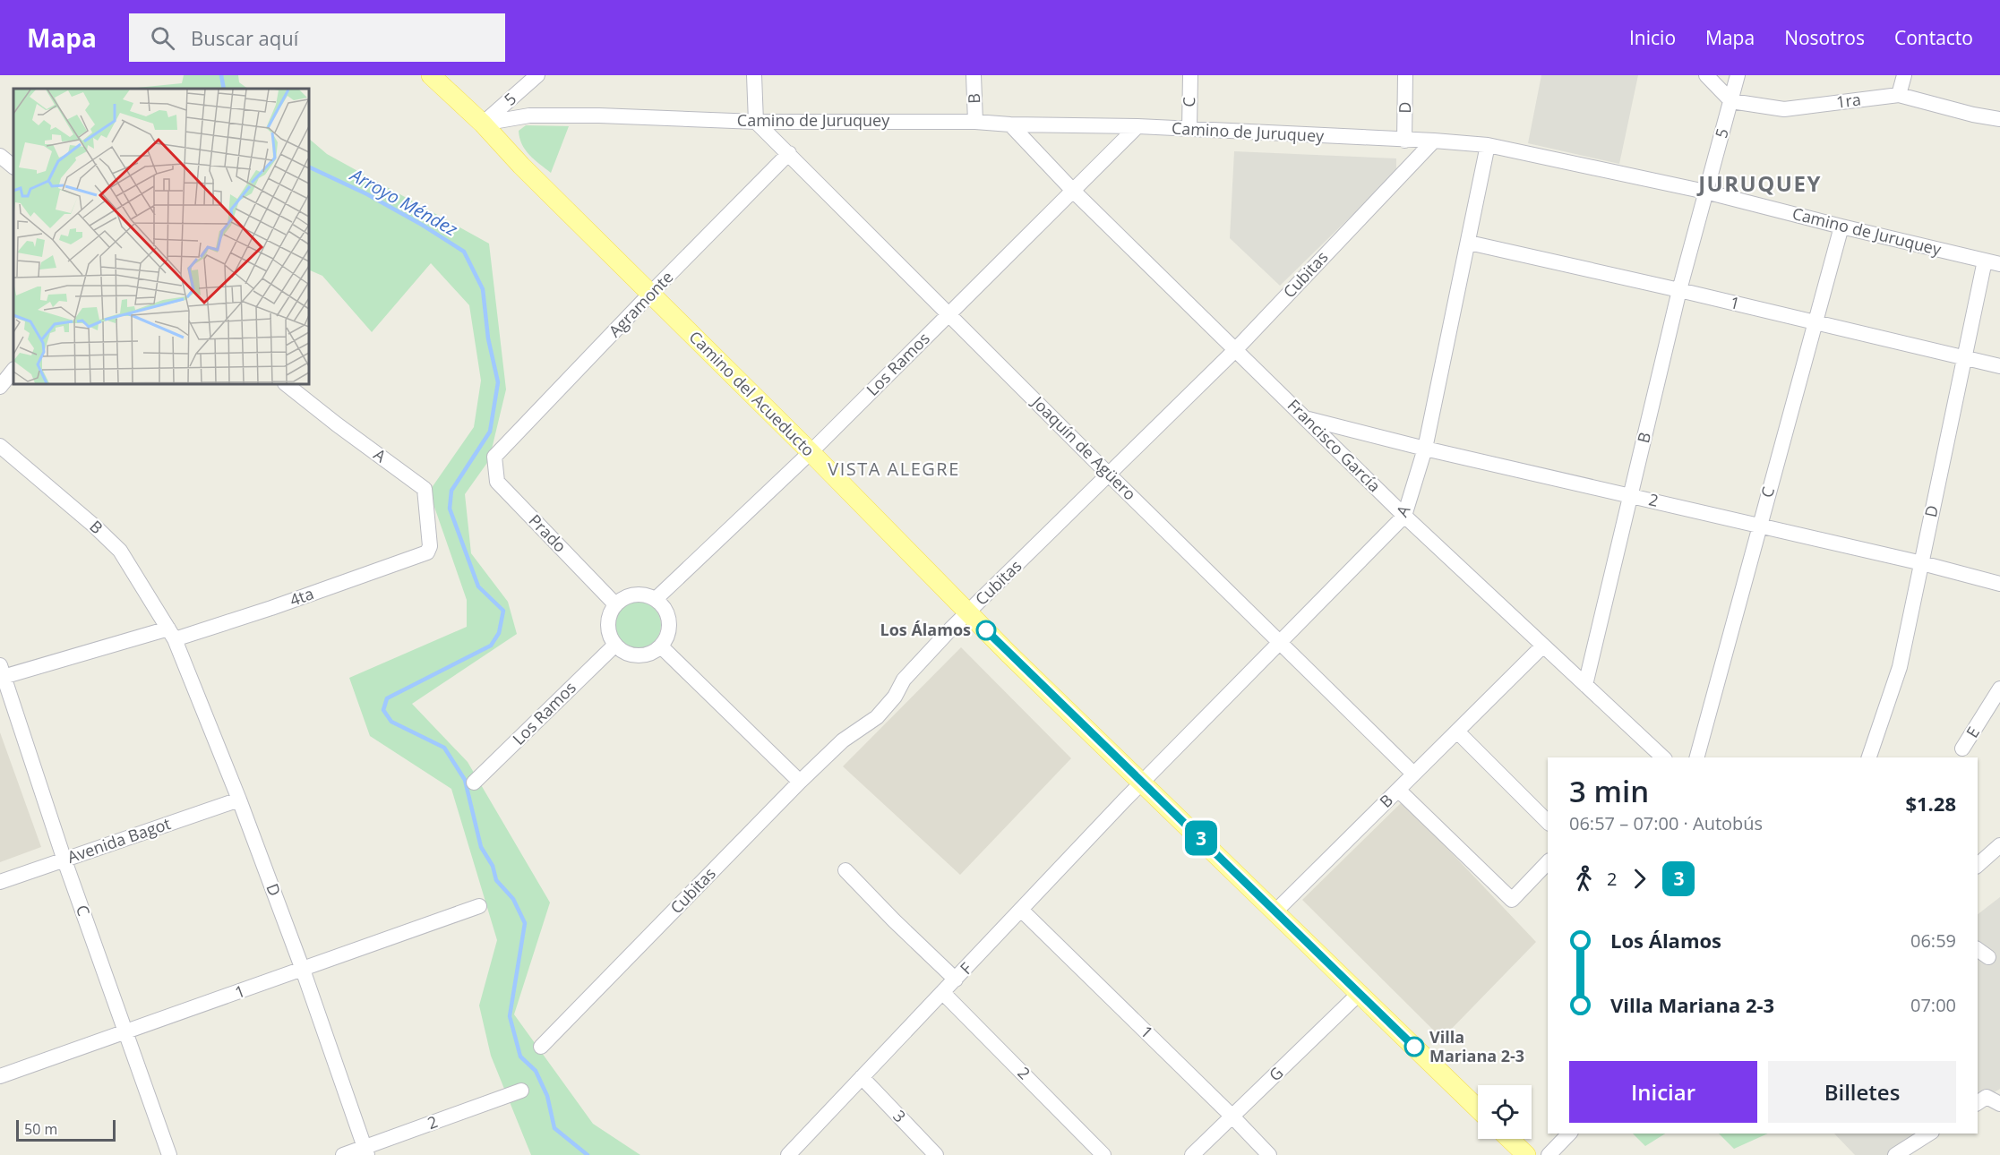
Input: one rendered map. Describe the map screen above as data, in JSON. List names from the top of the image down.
{
  "streets": {
    "main road": ["Camino del Acueducto"],
    "street": [
      "B",
      "5",
      "1ra",
      "C",
      "D",
      "Camino de Juruquey",
      "Cubitas",
      "1",
      "Agramonte",
      "Los Ramos",
      "Francisco García",
      "Joaquín de Agüero",
      "A",
      "2",
      "Prado",
      "4ta",
      "E",
      "Avenida Bagot",
      "F",
      "G",
      "3"
    ]
  },
  "crossings": [
    ["B", "5"],
    ["B", "D"],
    ["B", "Camino de Juruquey"],
    ["B", "1"],
    ["B", "Camino del Acueducto"],
    ["B", "Francisco García"],
    ["B", "Joaquín de Agüero"],
    ["B", "2"],
    ["B", "4ta"],
    ["5", "1ra"],
    ["5", "Camino de Juruquey"],
    ["5", "Camino del Acueducto"],
    ["C", "Camino de Juruquey"],
    ["C", "1"],
    ["C", "2"],
    ["C", "4ta"],
    ["C", "Avenida Bagot"],
    ["D", "Camino de Juruquey"],
    ["D", "1"],
    ["D", "2"],
    ["D", "4ta"],
    ["D", "Avenida Bagot"],
    ["Camino de Juruquey", "Cubitas"],
    ["Camino de Juruquey", "Los Ramos"],
    ["Camino de Juruquey", "Camino del Acueducto"],
    ["Camino de Juruquey", "Francisco García"],
    ["Camino de Juruquey", "Joaquín de Agüero"],
    ["Camino de Juruquey", "A"],
    ["Cubitas", "Camino del Acueducto"],
    ["Cubitas", "Francisco García"],
    ["Cubitas", "Joaquín de Agüero"],
    ["1", "A"],
    ["1", "F"],
    ["1", "G"],
    ["Agramonte", "Camino del Acueducto"],
    ["Agramonte", "Joaquín de Agüero"],
    ["Agramonte", "Prado"],
    ["Los Ramos", "Camino del Acueducto"],
    ["Los Ramos", "Francisco García"],
    ["Los Ramos", "Joaquín de Agüero"],
    ["Los Ramos", "Prado"],
    ["Camino del Acueducto", "A"],
    ["Camino del Acueducto", "F"],
    ["Camino del Acueducto", "G"],
    ["Francisco García", "A"],
    ["Francisco García", "2"],
    ["Joaquín de Agüero", "A"],
    ["A", "2"],
    ["A", "4ta"],
    ["A", "F"],
    ["2", "F"],
    ["F", "3"]
  ],
  "districts": ["JURUQUEY", "VISTA ALEGRE"],
  "water": ["Arroyo Méndez"],
  "places": ["Los Álamos", "Villa Mariana 2-3"],
  "lines": ["bus line 3"],
  "scale_bar": "50 m",
  "page": {
    "header": "Mapa",
    "search": "Buscar aquí",
    "nav": [
      "Inicio",
      "Mapa",
      "Nosotros",
      "Contacto"
    ],
    "on_map": "3",
    "heading": ["3 min", "06:57 – 07:00 · Autobús", "$1.28"],
    "legs": ["2", "3"],
    "list": [
      {
        "name": "Los Álamos",
        "value": "06:59"
      },
      {
        "name": "Villa Mariana 2-3",
        "value": "07:00"
      }
    ],
    "buttons": ["Iniciar", "Billetes"],
    "scale": "50 m"
  }
}
